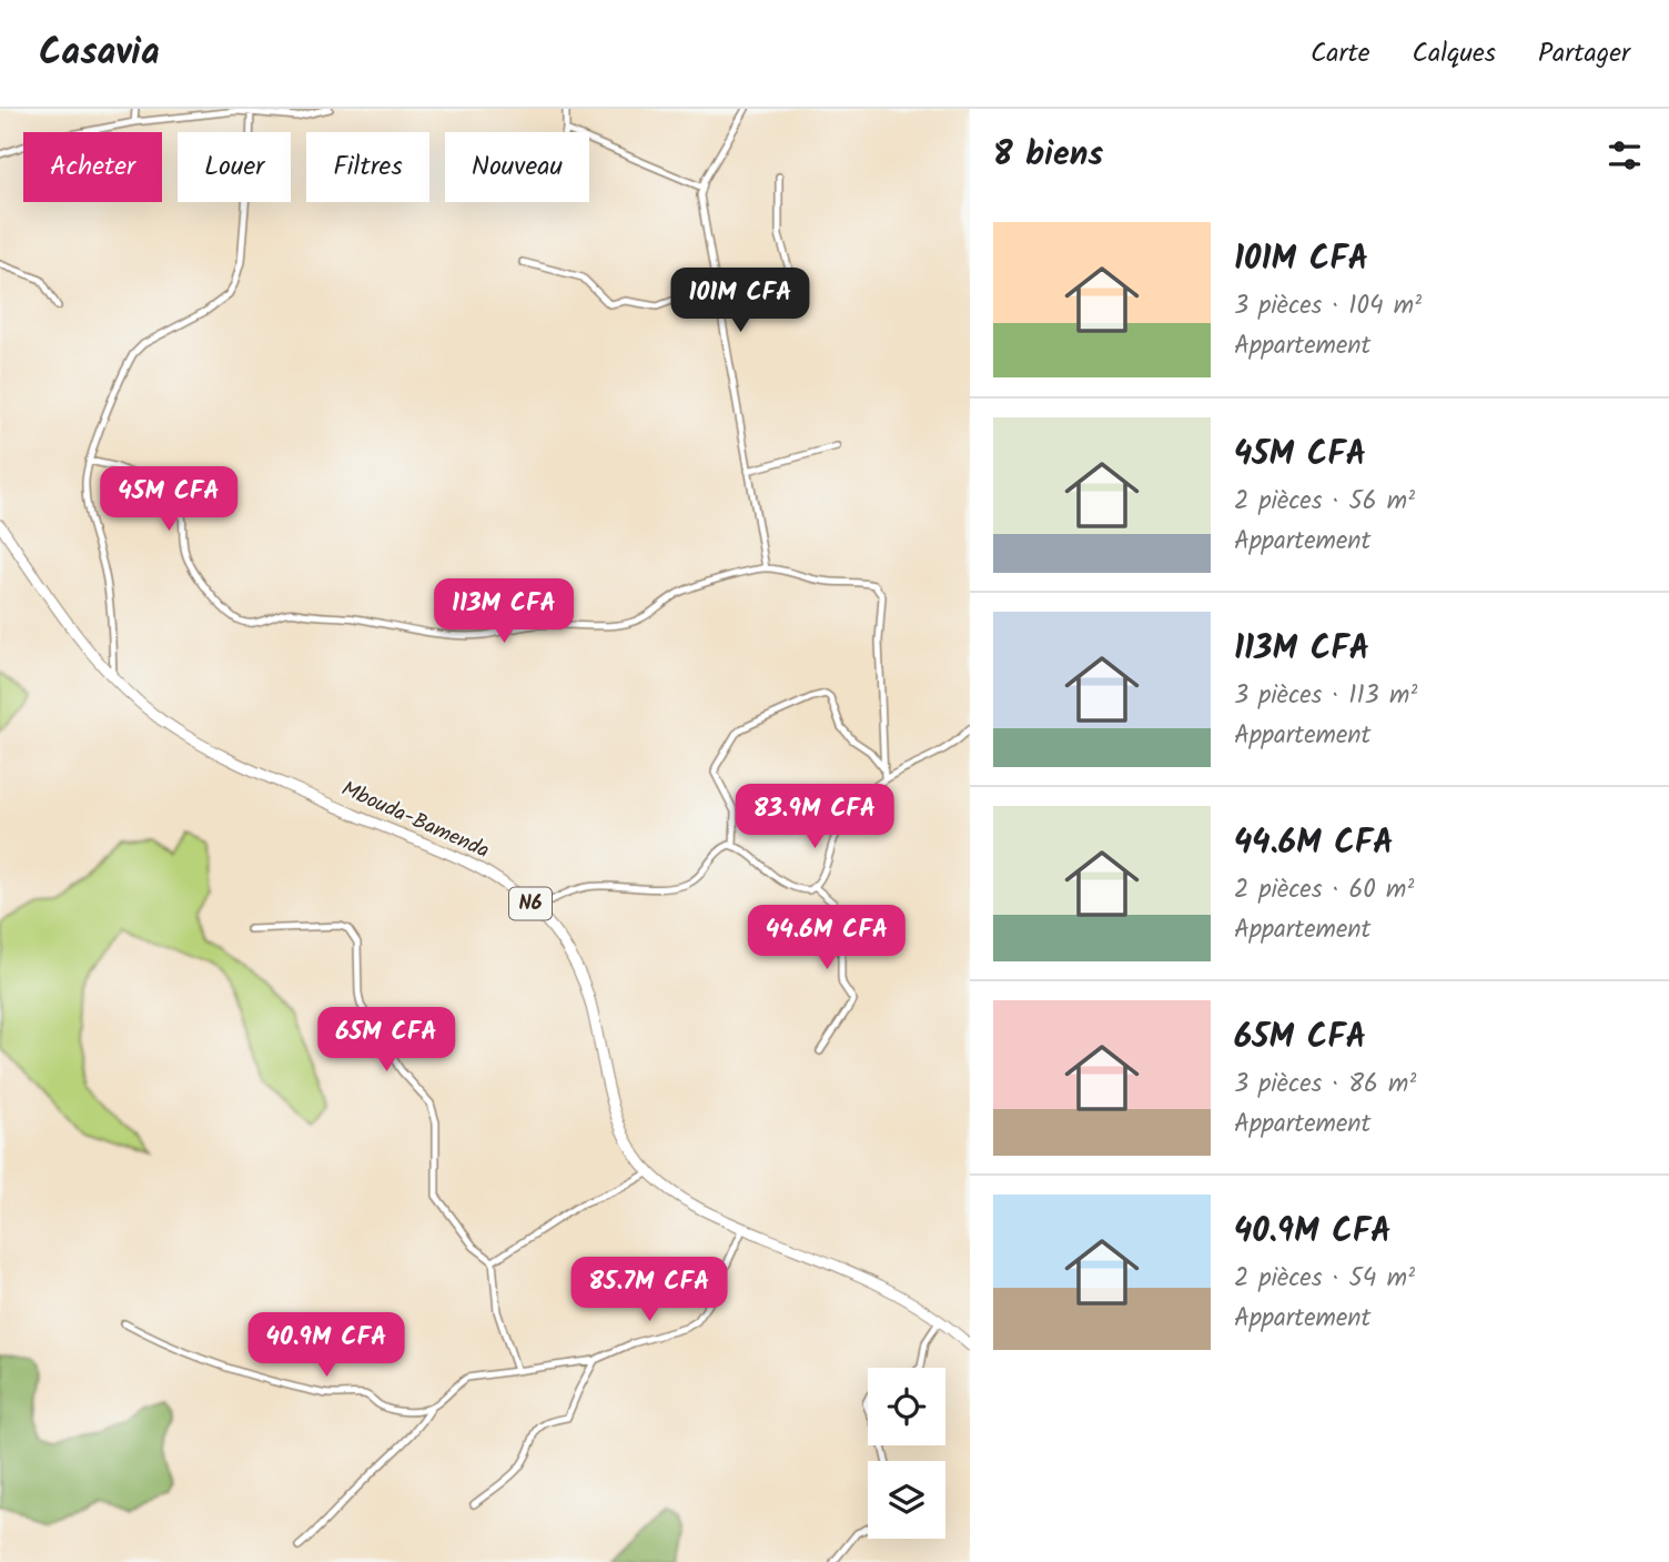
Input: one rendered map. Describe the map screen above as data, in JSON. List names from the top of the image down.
{
  "streets": {
    "highway": ["Mbouda-Bamenda", "N6"]
  },
  "page": {
    "header": "Casavia",
    "nav": ["Carte", "Calques", "Partager"],
    "heading": "8 biens",
    "chip": [
      "Acheter",
      "Louer",
      "Filtres",
      "Nouveau"
    ],
    "list": [
      {
        "name": "101M CFA",
        "note": "3 pièces · 104 m² · Appartement"
      },
      {
        "name": "45M CFA",
        "note": "2 pièces · 56 m² · Appartement"
      },
      {
        "name": "113M CFA",
        "note": "3 pièces · 113 m² · Appartement"
      },
      {
        "name": "44.6M CFA",
        "note": "2 pièces · 60 m² · Appartement"
      },
      {
        "name": "65M CFA",
        "note": "3 pièces · 86 m² · Appartement"
      },
      {
        "name": "40.9M CFA",
        "note": "2 pièces · 54 m² · Appartement"
      }
    ],
    "price": [
      "101M CFA",
      "45M CFA",
      "113M CFA",
      "83.9M CFA",
      "44.6M CFA",
      "65M CFA",
      "85.7M CFA",
      "40.9M CFA"
    ]
  }
}
